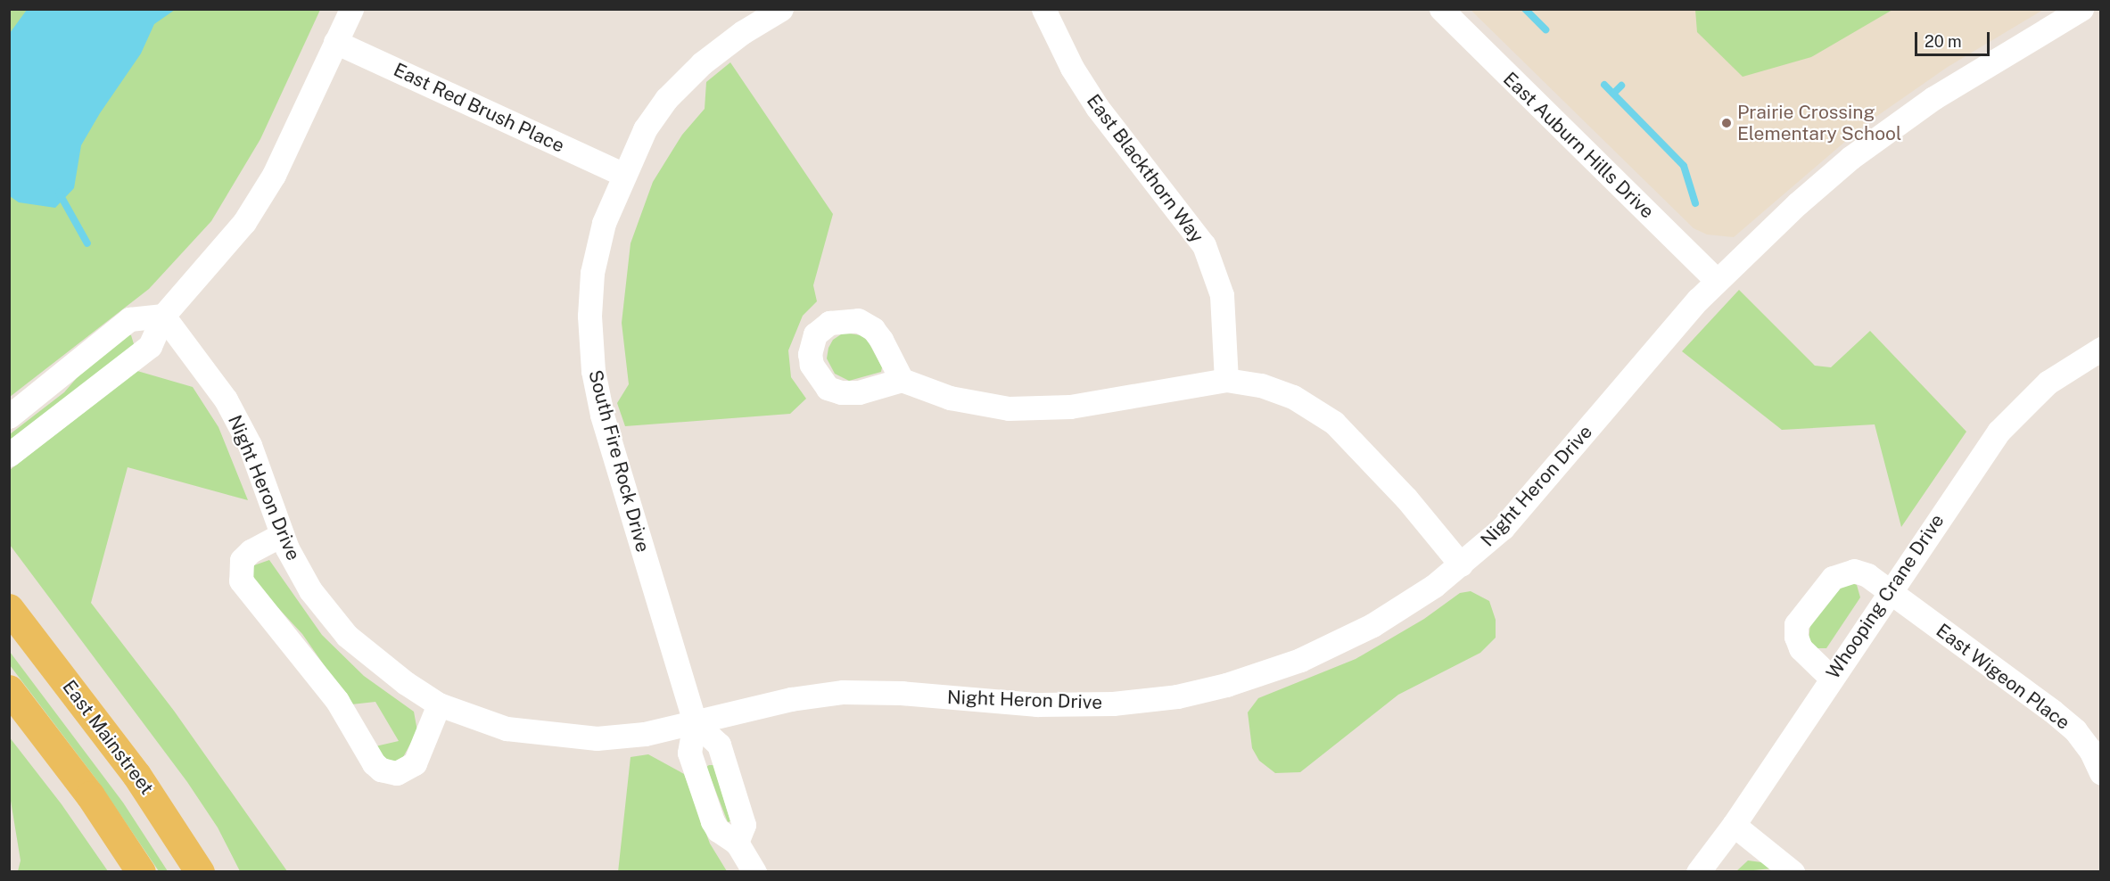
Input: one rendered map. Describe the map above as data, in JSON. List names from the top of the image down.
{
  "streets": {
    "main road": ["East Mainstreet"],
    "street": [
      "East Red Brush Place",
      "East Auburn Hills Drive",
      "East Blackthorn Way",
      "South Fire Rock Drive",
      "Night Heron Drive",
      "Whooping Crane Drive",
      "East Wigeon Place"
    ]
  },
  "crossings": [
    ["East Red Brush Place", "South Fire Rock Drive"],
    ["East Auburn Hills Drive", "Night Heron Drive"],
    ["South Fire Rock Drive", "Night Heron Drive"],
    ["Whooping Crane Drive", "East Wigeon Place"]
  ],
  "places": ["Prairie Crossing Elementary School"],
  "scale_bar": "20 m"
}
